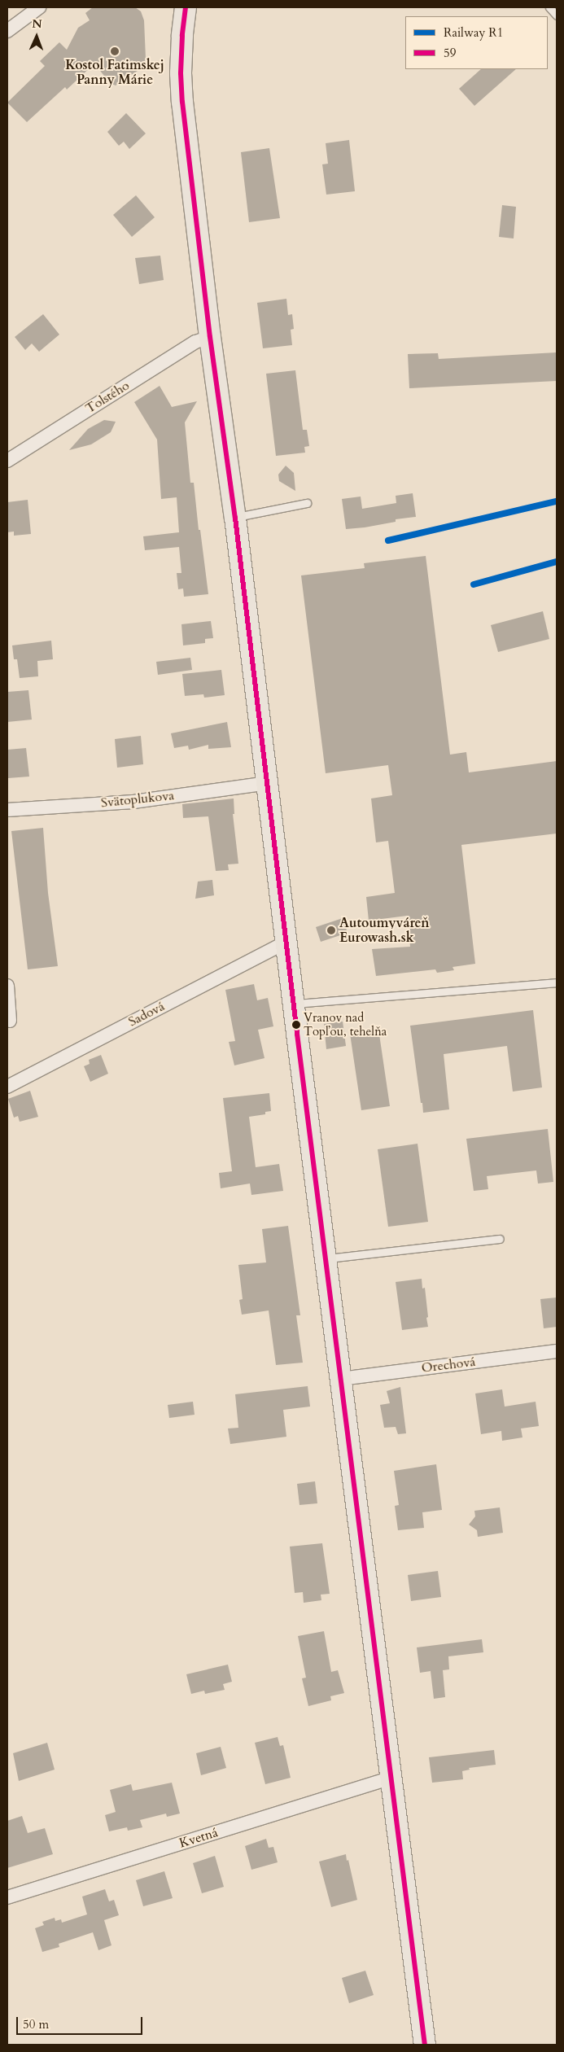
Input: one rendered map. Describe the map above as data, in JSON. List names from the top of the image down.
{
  "streets": {
    "street": [
      "Tolstého",
      "Svätoplukova",
      "Sadová",
      "Orechová",
      "Kvetná"
    ]
  },
  "places": ["Kostol Fatimskej Panny Márie", "Autoumyváreň Eurowash.sk", "Vranov nad Topľou, tehelňa"],
  "lines": ["transit line 59", "rail line R1"],
  "legend": ["Railway R1", "59"],
  "scale_bar": "50 m",
  "north": "top"
}
